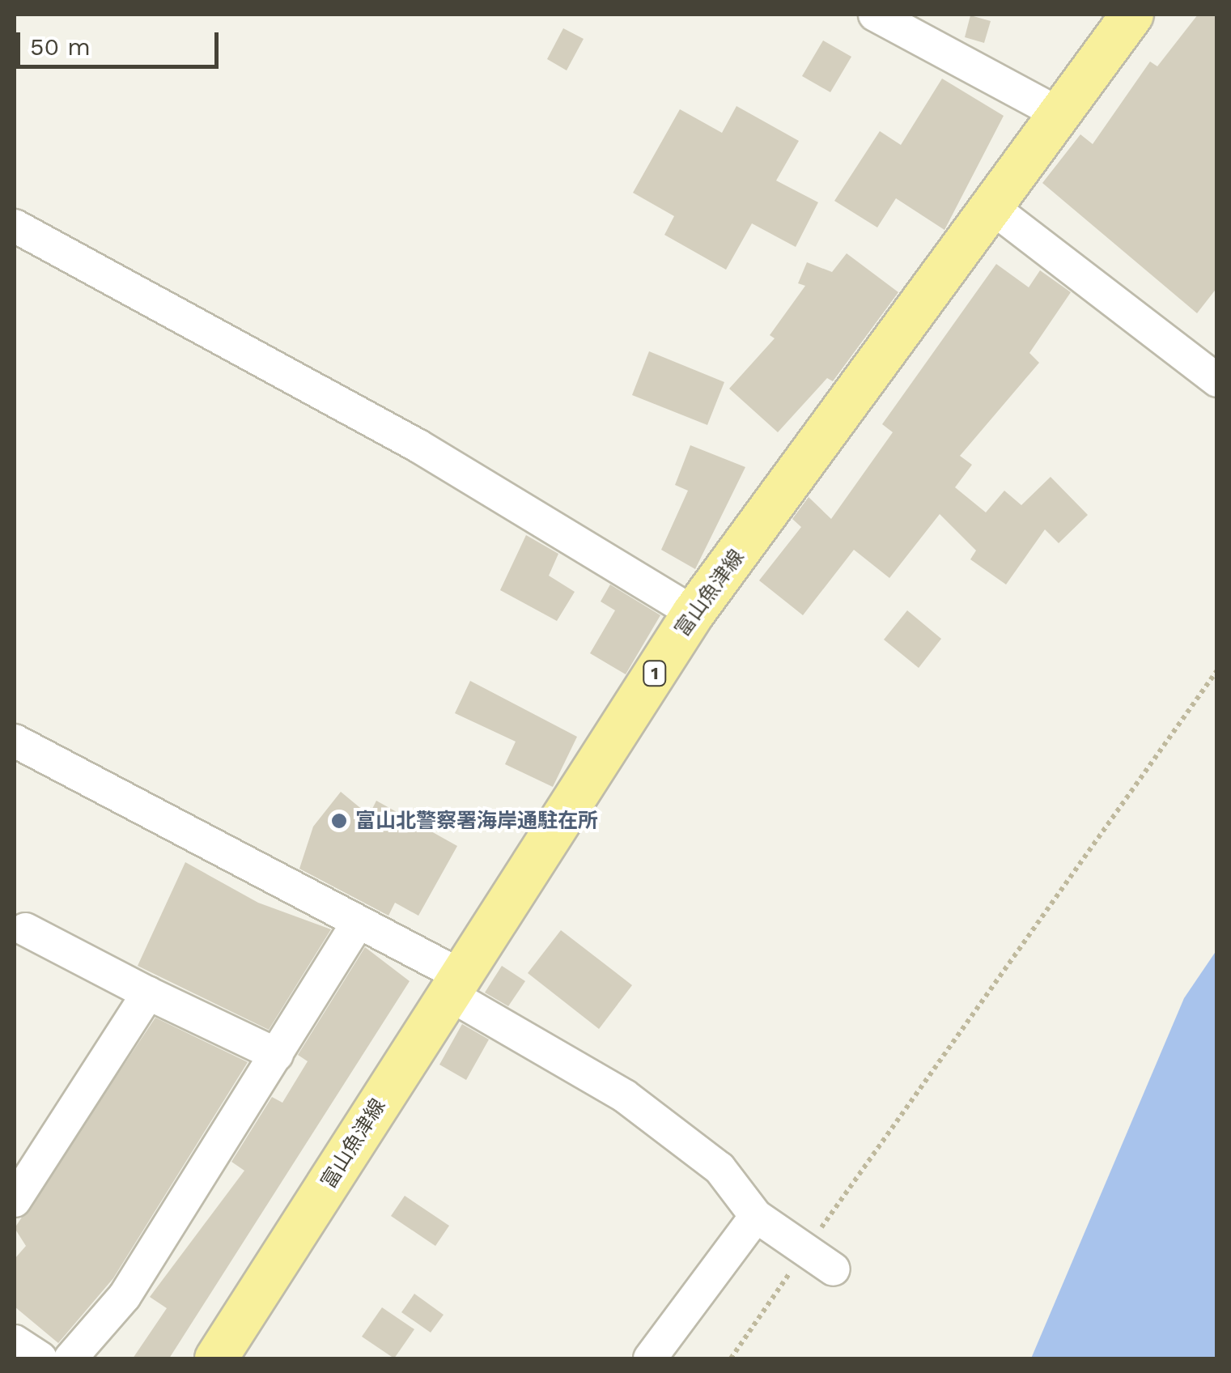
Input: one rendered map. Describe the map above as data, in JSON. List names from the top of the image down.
{
  "streets": {
    "main road": ["富山魚津線", "1"]
  },
  "places": ["富山北警察署海岸通駐在所"],
  "scale_bar": "50 m"
}
